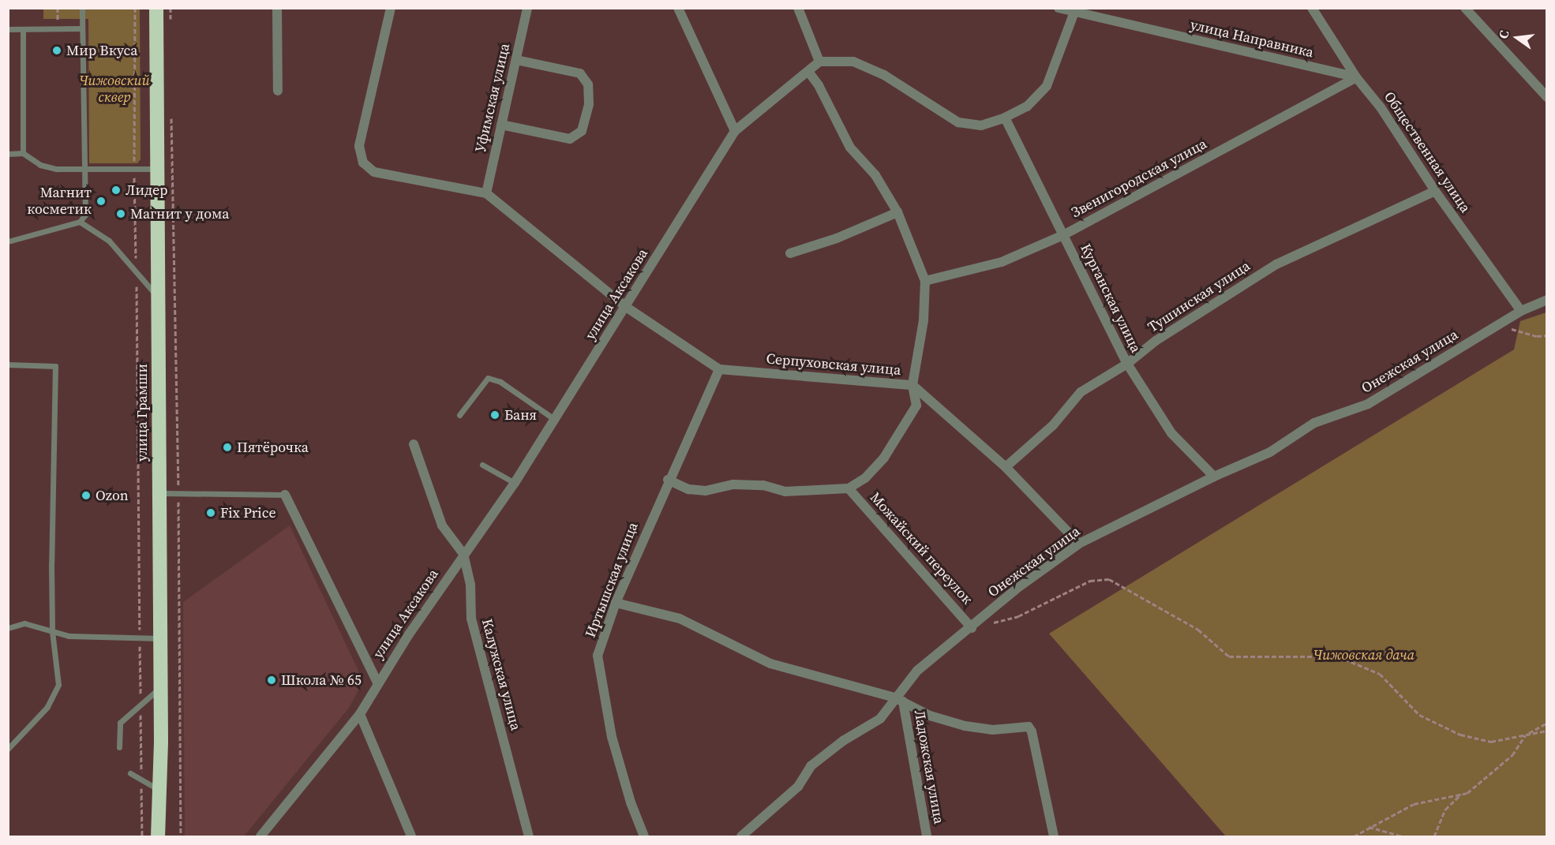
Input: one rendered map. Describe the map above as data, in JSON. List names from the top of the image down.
{
  "streets": {
    "highway": ["улица Грамши"],
    "street": [
      "улица Направника",
      "Уфимская улица",
      "Общественная улица",
      "Звенигородская улица",
      "улица Аксакова",
      "Тушинская улица",
      "Курганская улица",
      "Онежская улица",
      "Серпуховская улица",
      "Можайский переулок",
      "Иртышская улица",
      "Калужская улица",
      "Ладожская улица"
    ]
  },
  "crossings": [
    ["улица Направника", "Общественная улица"],
    ["улица Направника", "Звенигородская улица"],
    ["Уфимская улица", "Серпуховская улица"],
    ["Общественная улица", "Звенигородская улица"],
    ["Общественная улица", "Тушинская улица"],
    ["Общественная улица", "Онежская улица"],
    ["Звенигородская улица", "Курганская улица"],
    ["Звенигородская улица", "Можайский переулок"],
    ["улица Аксакова", "Серпуховская улица"],
    ["улица Аксакова", "Калужская улица"],
    ["Тушинская улица", "Курганская улица"],
    ["Тушинская улица", "Серпуховская улица"],
    ["Курганская улица", "Онежская улица"],
    ["Онежская улица", "Серпуховская улица"],
    ["Онежская улица", "Можайский переулок"],
    ["Онежская улица", "Ладожская улица"],
    ["Серпуховская улица", "Можайский переулок"],
    ["Серпуховская улица", "Иртышская улица"],
    ["Можайский переулок", "Иртышская улица"]
  ],
  "parks": ["Чижовский сквер", "Чижовская дача"],
  "places": [
    "Мир Вкуса",
    "Лидер",
    "Магнит косметик",
    "Магнит у дома",
    "Баня",
    "Пятёрочка",
    "Ozon",
    "Fix Price",
    "Школа № 65"
  ],
  "north": "left"
}
